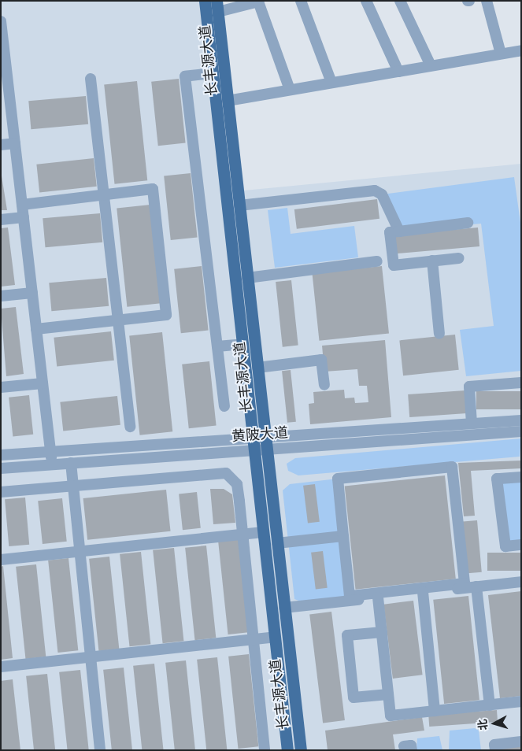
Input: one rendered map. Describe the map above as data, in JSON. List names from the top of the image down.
{
  "streets": {
    "main road": ["长丰源大道"],
    "street": ["黄陂大道"]
  },
  "crossings": [
    ["长丰源大道", "黄陂大道"]
  ],
  "north": "left"
}
